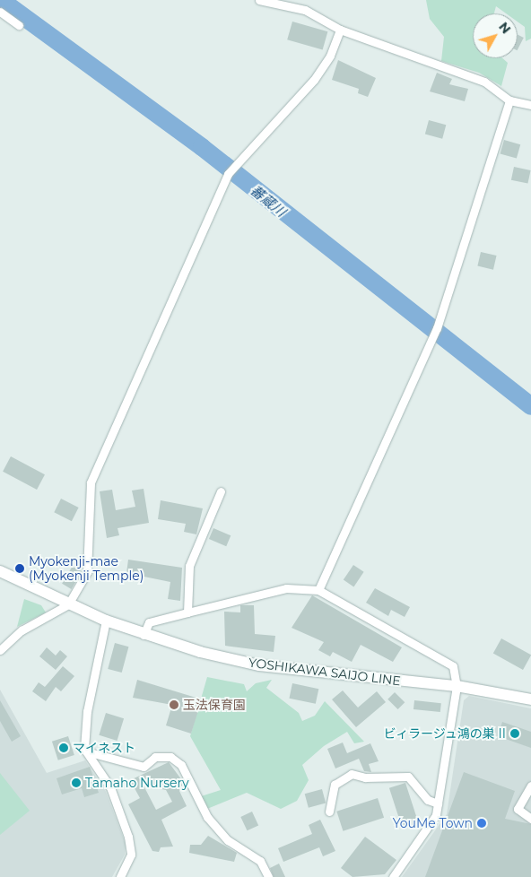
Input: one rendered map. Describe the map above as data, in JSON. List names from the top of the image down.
{
  "streets": {
    "main road": ["YOSHIKAWA SAIJO LINE"]
  },
  "water": ["蕃蔵川"],
  "places": [
    "Myokenji-mae (Myokenji Temple)",
    "玉法保育園",
    "ビィラージュ鴻の巣 II",
    "マイネスト",
    "Tamaho Nursery",
    "YouMe Town"
  ],
  "north": "top right"
}
